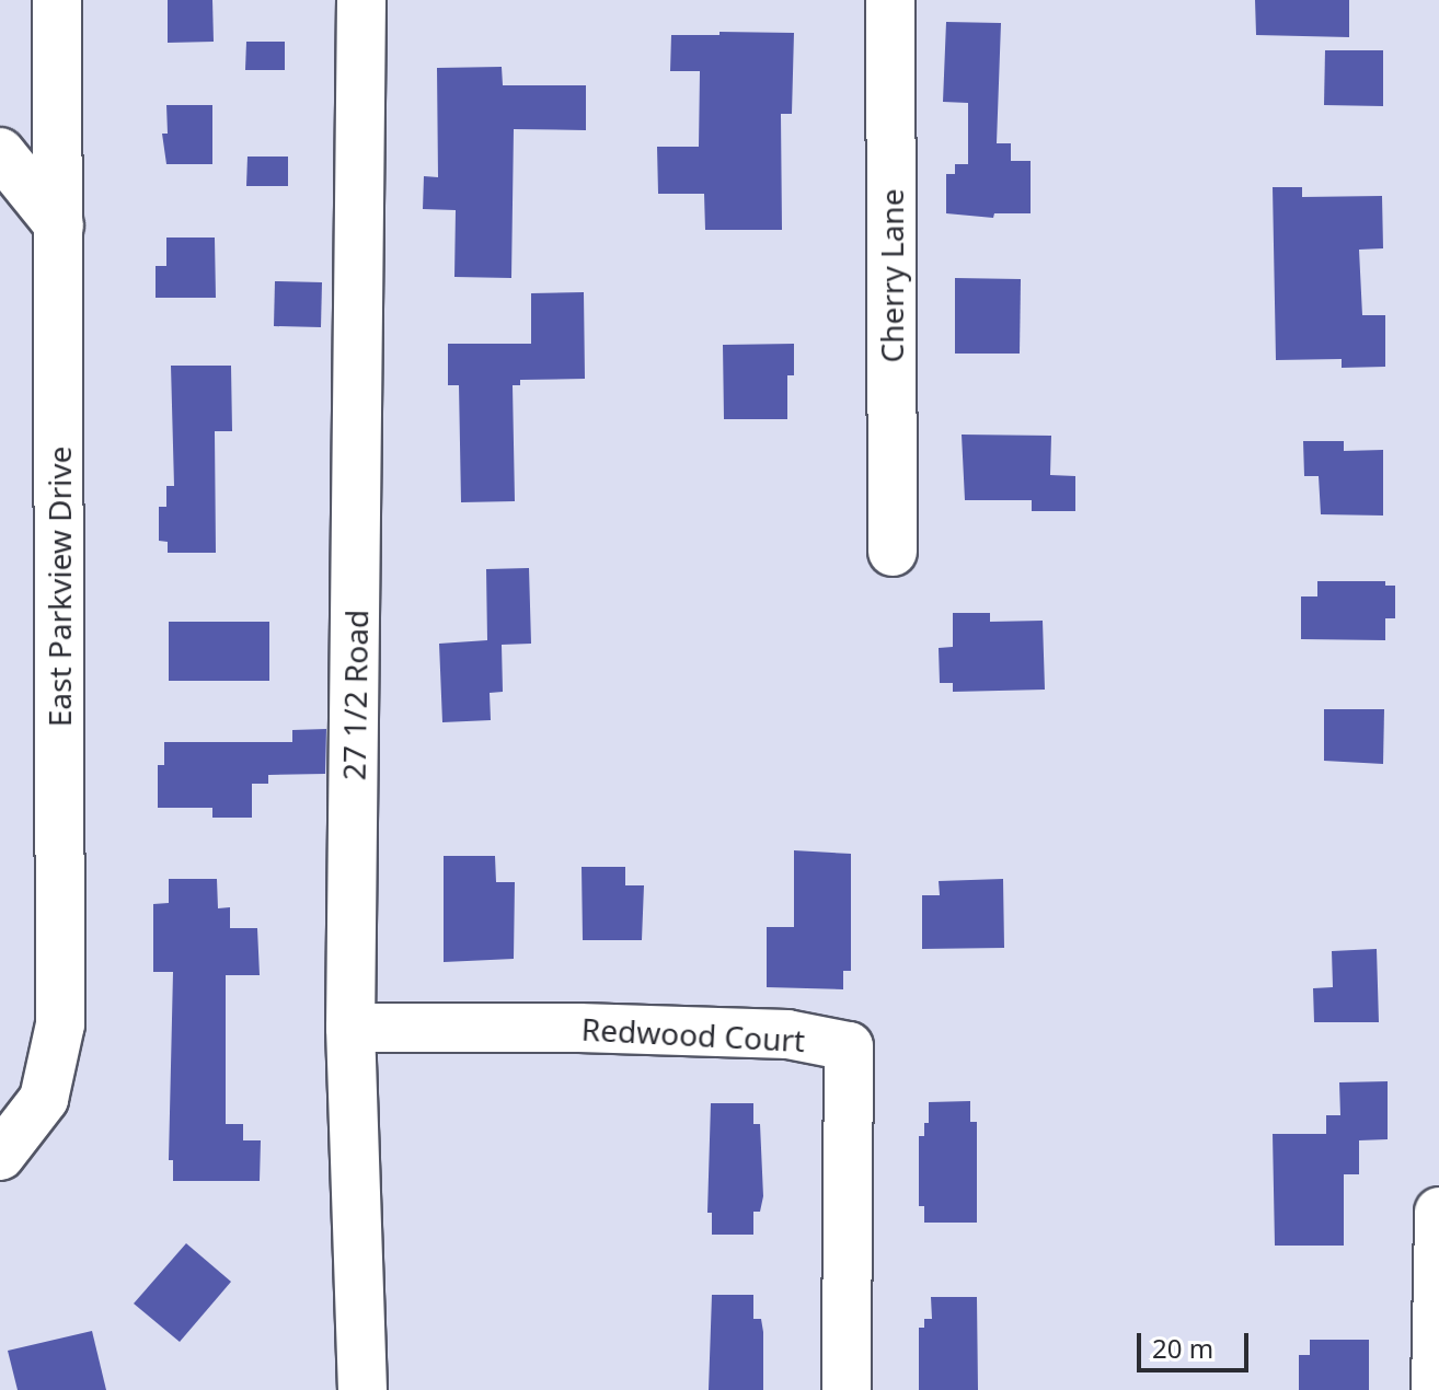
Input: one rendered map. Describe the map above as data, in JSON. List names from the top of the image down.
{
  "streets": {
    "street": [
      "Cherry Lane",
      "East Parkview Drive",
      "27 1/2 Road",
      "Redwood Court"
    ]
  },
  "crossings": [
    ["27 1/2 Road", "Redwood Court"]
  ],
  "scale_bar": "20 m"
}
